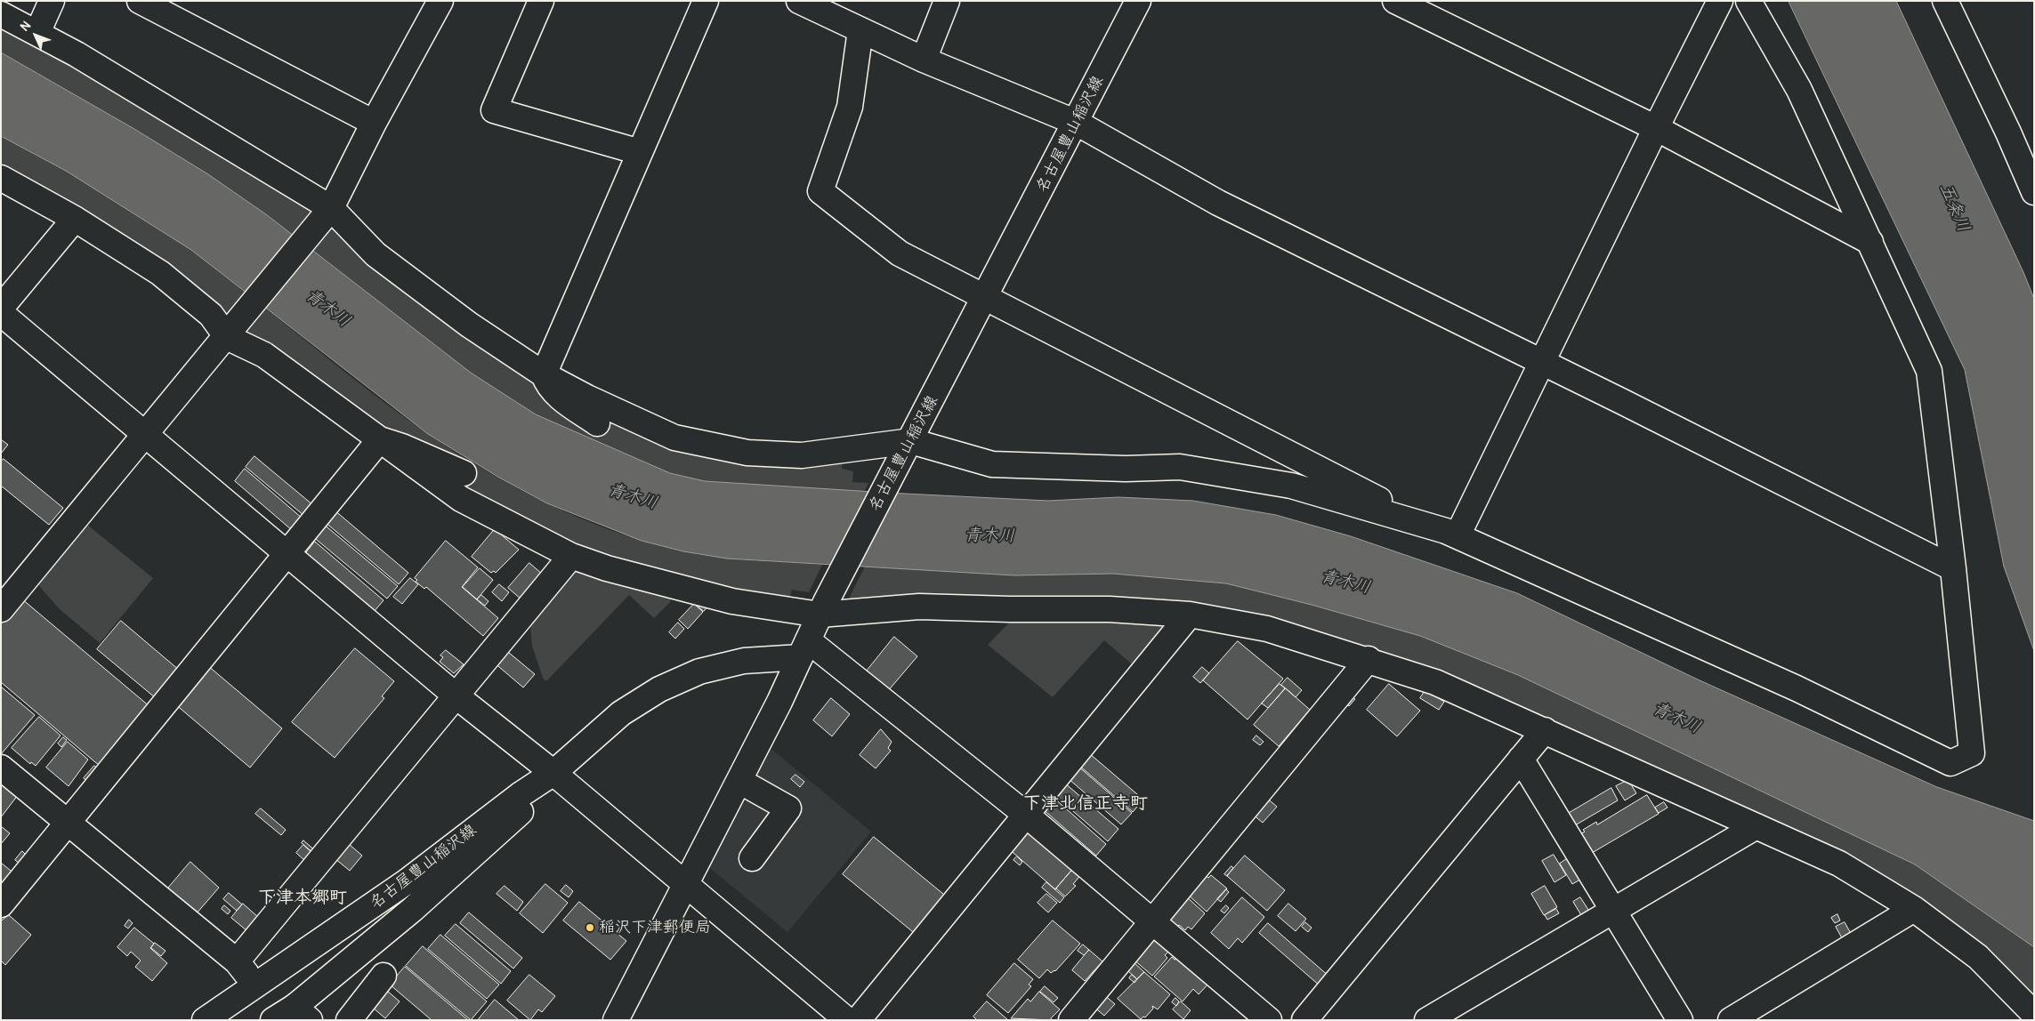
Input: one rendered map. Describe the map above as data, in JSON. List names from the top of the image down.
{
  "streets": {
    "street": ["名古屋豊山稲沢線"]
  },
  "districts": ["下津北信正寺町", "下津本郷町"],
  "water": ["五条川", "青木川"],
  "places": ["稲沢下津郵便局"],
  "north": "top left"
}
